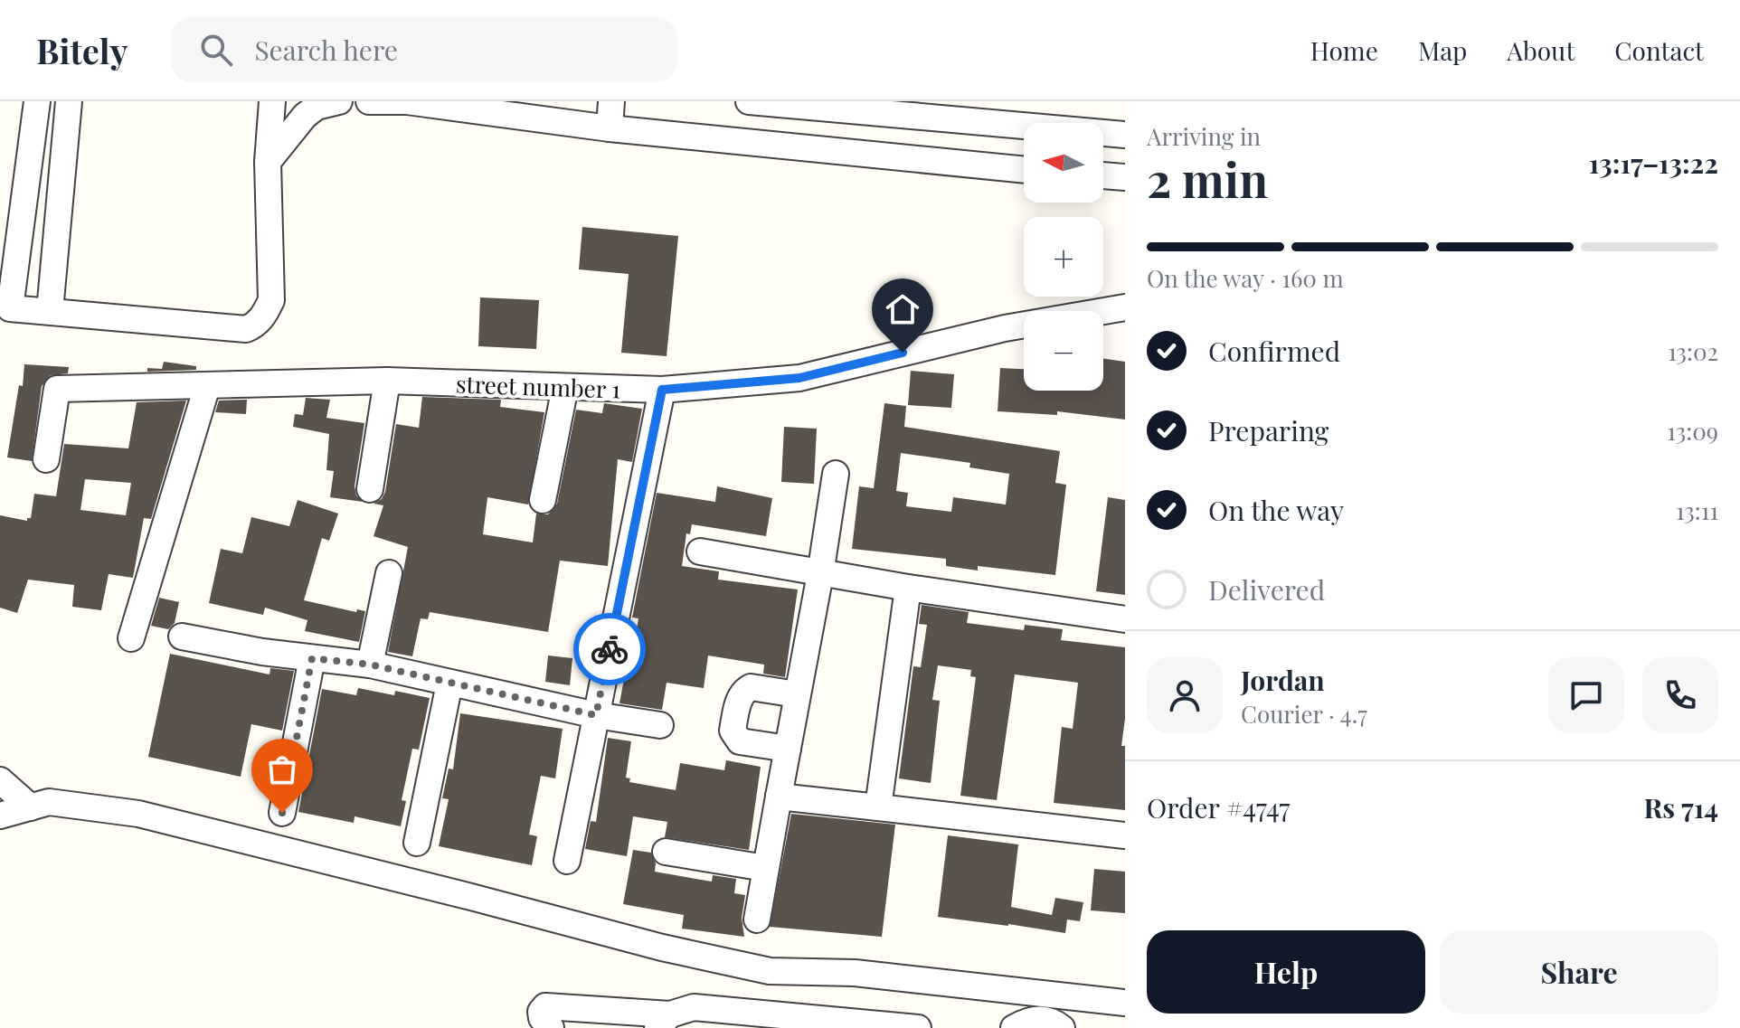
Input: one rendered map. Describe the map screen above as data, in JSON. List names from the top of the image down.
{
  "streets": {
    "street": ["street number 1"]
  },
  "north": "left",
  "page": {
    "header": "Bitely",
    "search": "Search here",
    "nav": [
      "Home",
      "Map",
      "About",
      "Contact"
    ],
    "heading": ["2 min", "Arriving in", "13:17–13:22"],
    "panel": [
      "Jordan",
      "Courier · 4.7",
      "Order #4747",
      "Rs 714"
    ],
    "map_buttons": ["+", "−"],
    "bar": "On the way · 160 m",
    "list": [
      ["Confirmed", "13:02"],
      ["Preparing", "13:09"],
      ["On the way", "13:11"],
      "Delivered"
    ],
    "buttons": ["Help", "Share"]
  }
}
